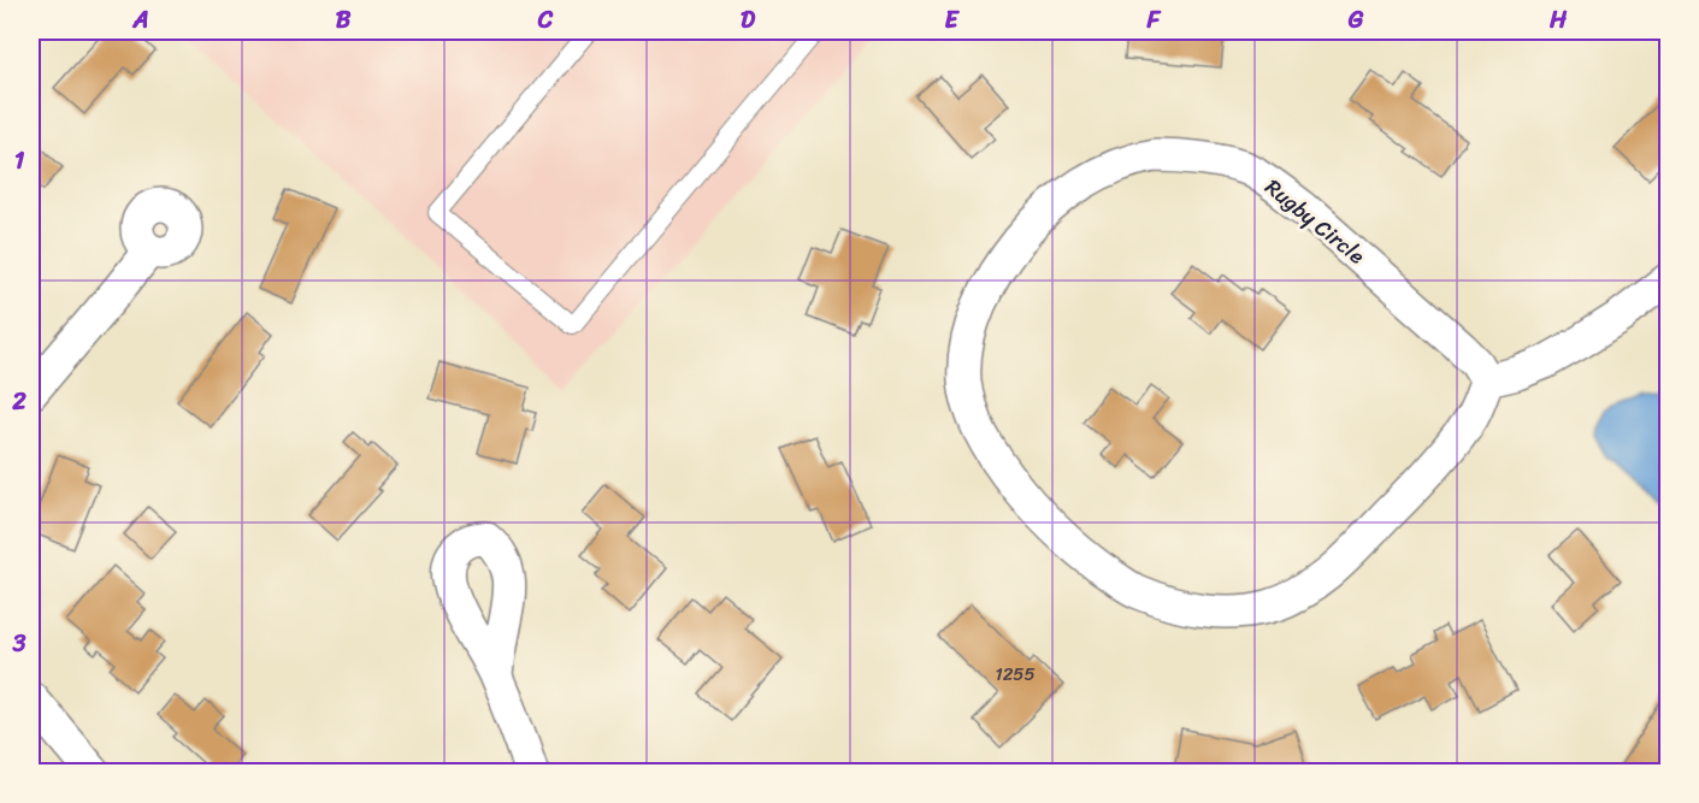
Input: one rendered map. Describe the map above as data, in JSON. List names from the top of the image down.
{
  "streets": {
    "street": ["Rugby Circle"]
  },
  "house_numbers": ["1255"],
  "grid": {
    "columns": [
      "A",
      "B",
      "C",
      "D",
      "E",
      "F",
      "G",
      "H"
    ],
    "rows": ["1", "2", "3"]
  }
}
